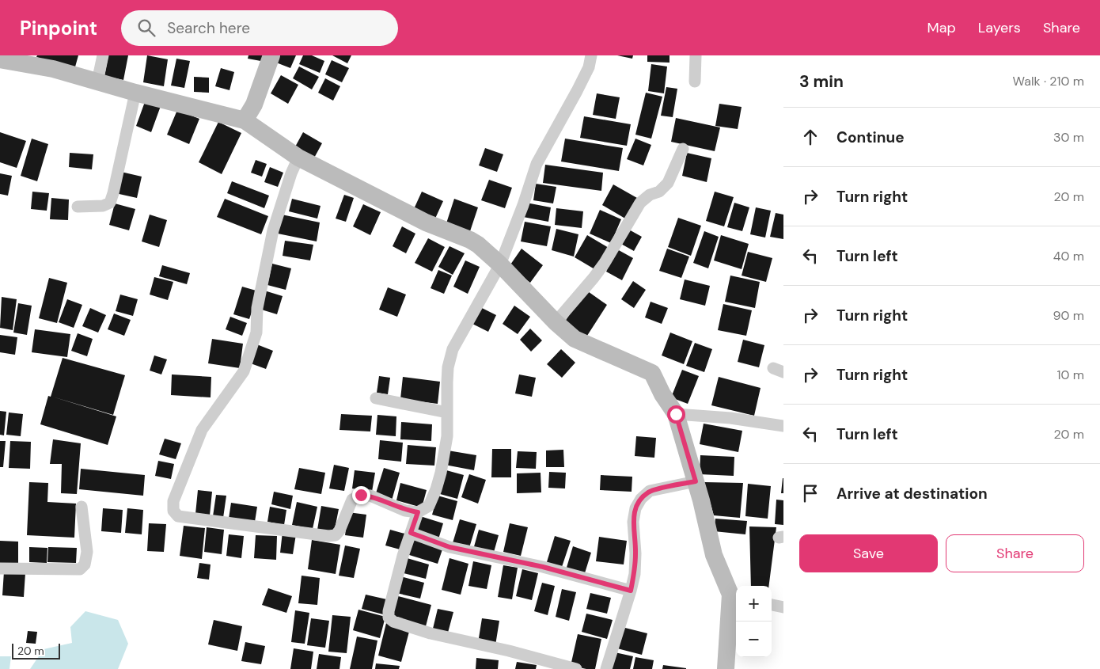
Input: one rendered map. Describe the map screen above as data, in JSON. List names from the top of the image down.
{
  "scale_bar": "20 m",
  "page": {
    "header": "Pinpoint",
    "search": "Search here",
    "nav": ["Map", "Layers", "Share"],
    "heading": ["3 min", "Walk · 210 m"],
    "list": [
      ["Continue", "30 m"],
      ["Turn right", "20 m"],
      ["Turn left", "40 m"],
      ["Turn right", "90 m"],
      ["Turn right", "10 m"],
      ["Turn left", "20 m"],
      "Arrive at destination"
    ],
    "buttons": ["Save", "Share"],
    "map_buttons": ["+", "−"],
    "scale": "20 m"
  }
}
